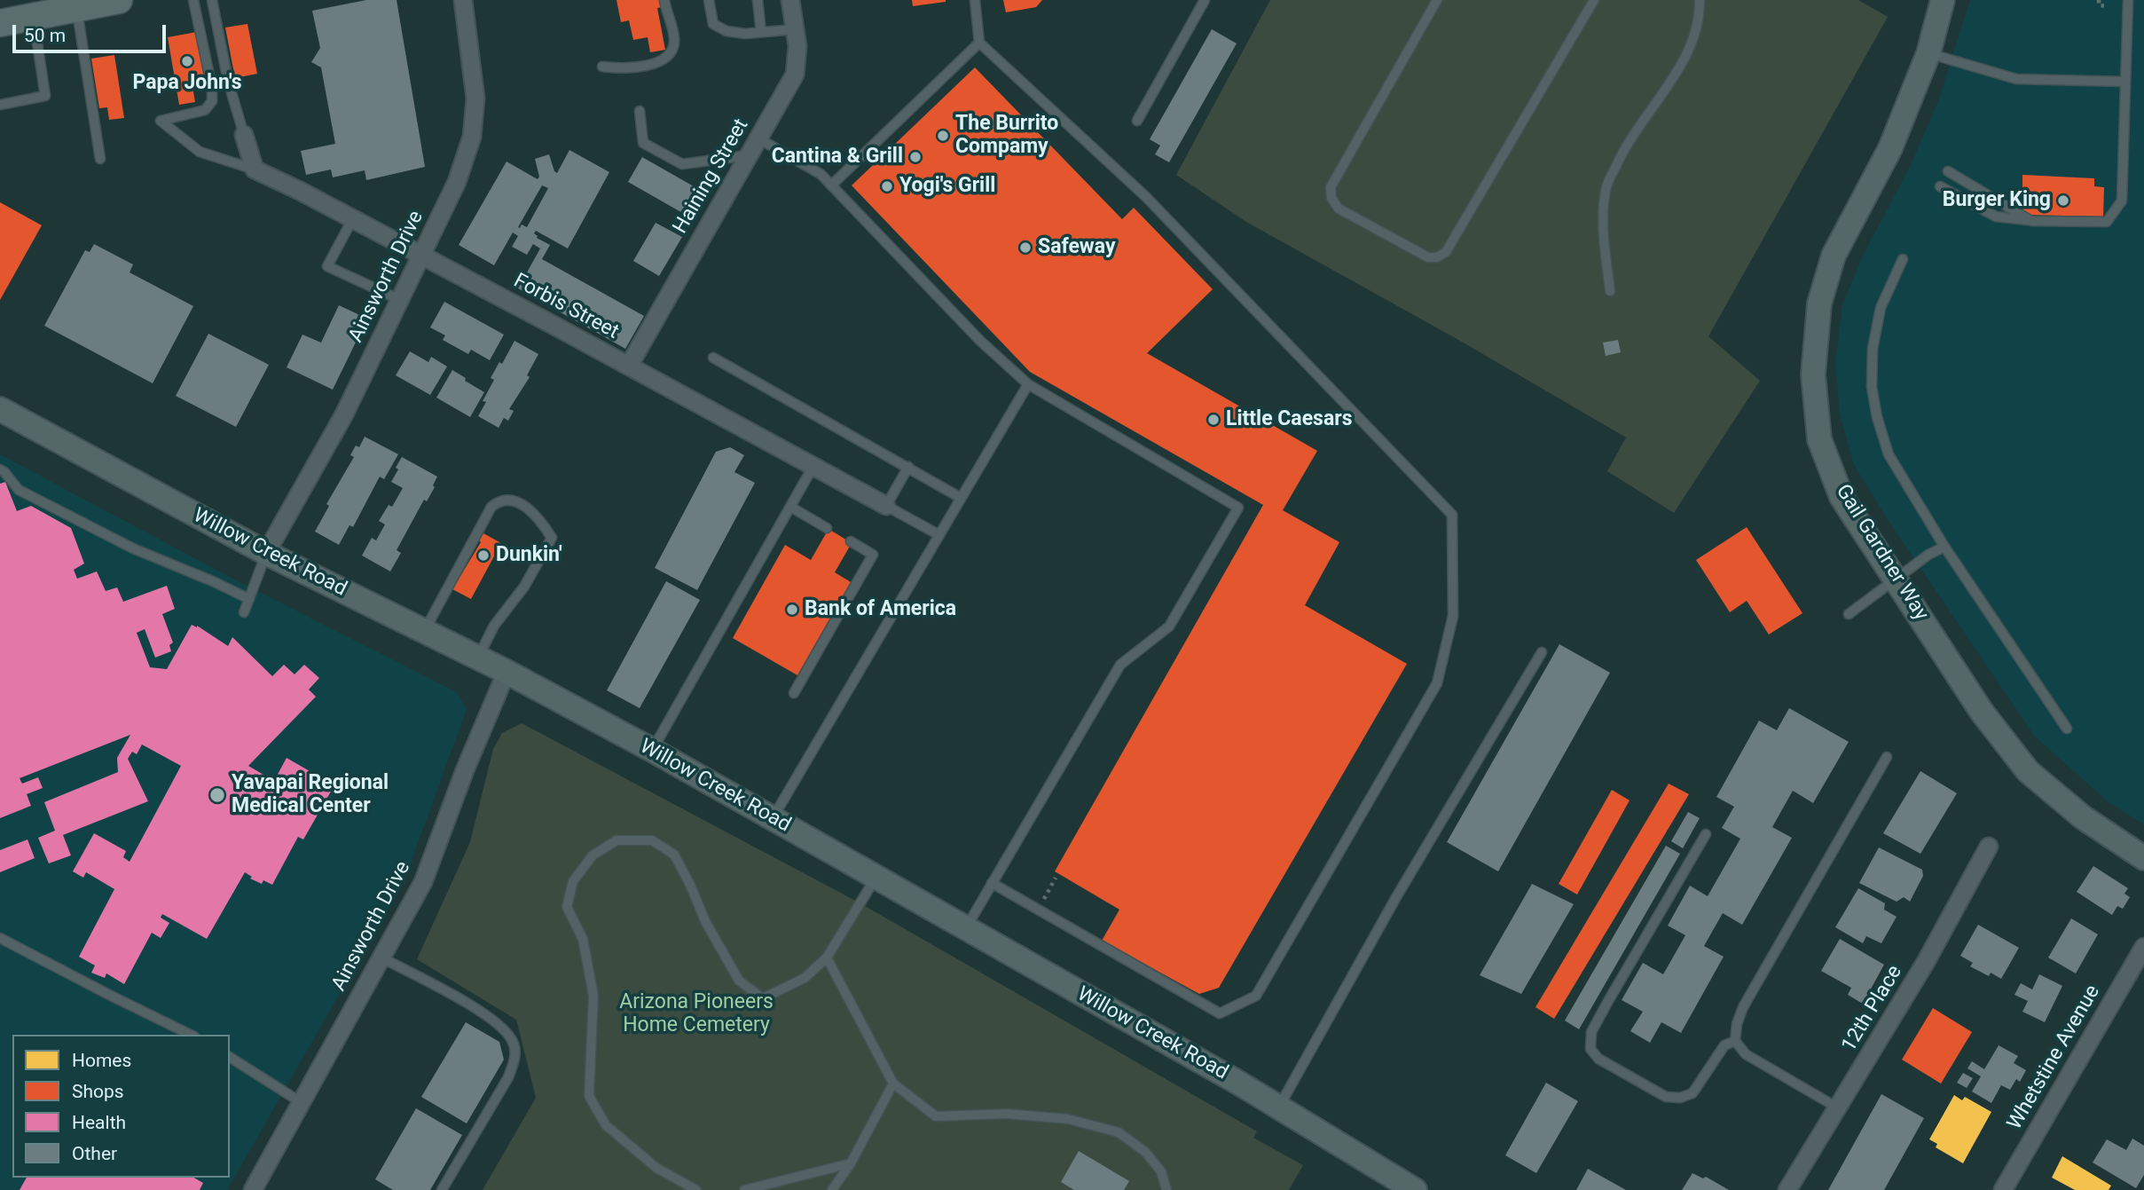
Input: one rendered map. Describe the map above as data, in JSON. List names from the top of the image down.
{
  "streets": {
    "main road": ["Willow Creek Road", "Gail Gardner Way"],
    "street": [
      "Haining Street",
      "Ainsworth Drive",
      "Forbis Street",
      "12th Place",
      "Whetstine Avenue"
    ]
  },
  "crossings": [
    ["Haining Street", "Forbis Street"],
    ["Ainsworth Drive", "Forbis Street"],
    ["Ainsworth Drive", "Willow Creek Road"]
  ],
  "parks": ["Arizona Pioneers Home Cemetery"],
  "places": [
    "Papa John's",
    "The Burrito Compamy",
    "Cantina & Grill",
    "Yogi's Grill",
    "Burger King",
    "Safeway",
    "Little Caesars",
    "Dunkin'",
    "Bank of America",
    "Yavapai Regional Medical Center"
  ],
  "legend": [
    "Homes",
    "Shops",
    "Health",
    "Other"
  ],
  "scale_bar": "50 m"
}
